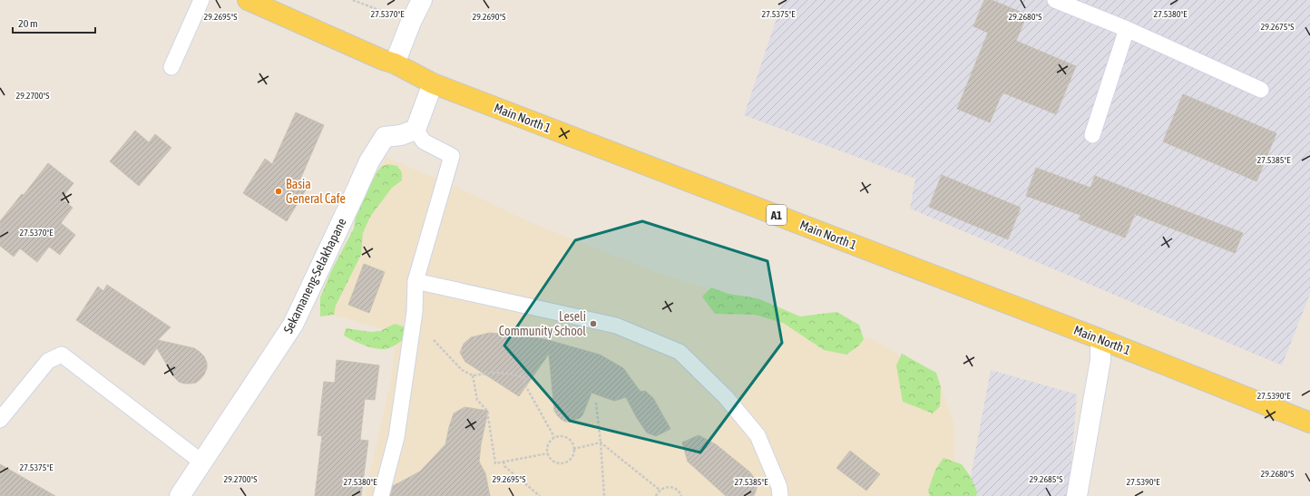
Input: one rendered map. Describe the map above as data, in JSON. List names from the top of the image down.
{
  "streets": {
    "main road": ["Main North 1", "A1"],
    "street": ["Sekamaneng-Selakhapane"]
  },
  "places": ["Basia General Cafe", "Leseli Community School"],
  "scale_bar": "20 m",
  "coordinates": [
    "27.5380°E",
    "27.5370°E",
    "27.5375°E",
    "29.2690°S",
    "29.2695°S",
    "29.2680°S",
    "29.2675°S",
    "29.2700°S",
    "27.5385°E",
    "27.5390°E",
    "29.2685°S"
  ]
}
